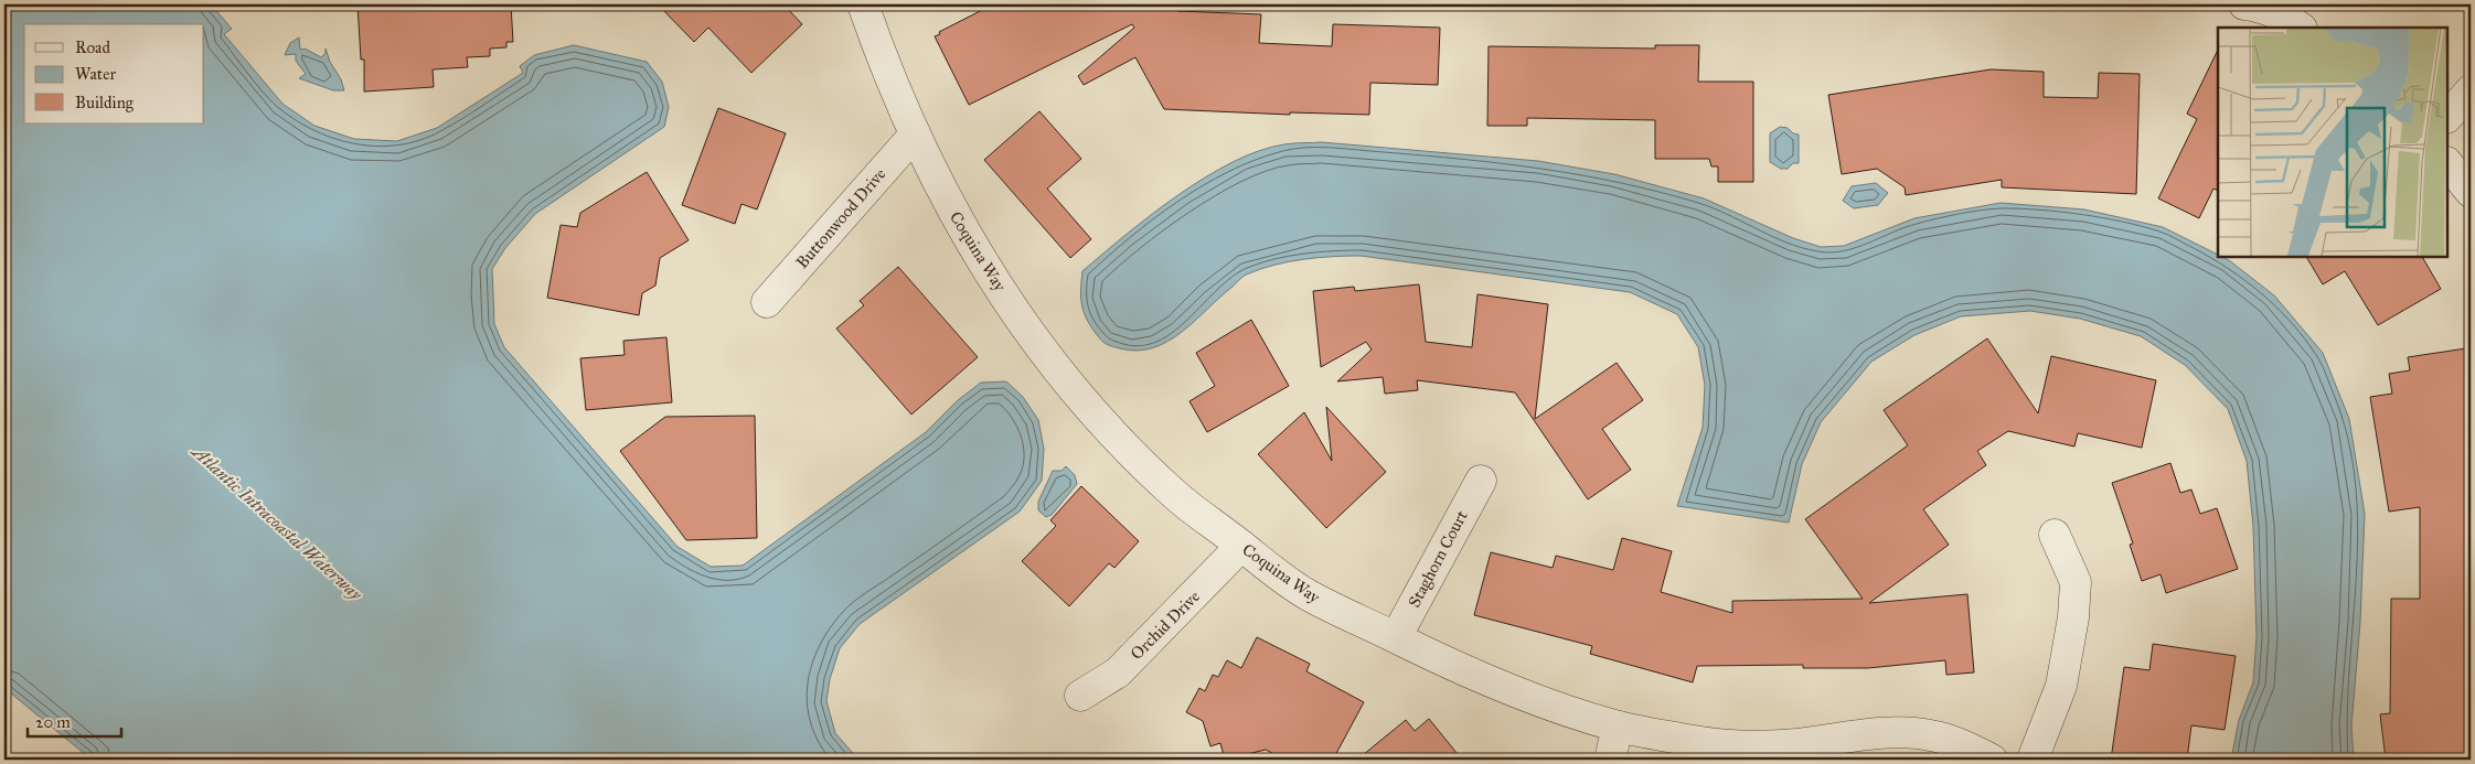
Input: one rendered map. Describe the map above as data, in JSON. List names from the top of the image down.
{
  "streets": {
    "street": [
      "Buttonwood Drive",
      "Coquina Way",
      "Staghorn Court",
      "Orchid Drive"
    ]
  },
  "crossings": [
    ["Buttonwood Drive", "Coquina Way"],
    ["Coquina Way", "Staghorn Court"],
    ["Coquina Way", "Orchid Drive"]
  ],
  "water": ["Atlantic Intracoastal Waterway"],
  "legend": ["Road", "Water", "Building"],
  "scale_bar": "20 m"
}
